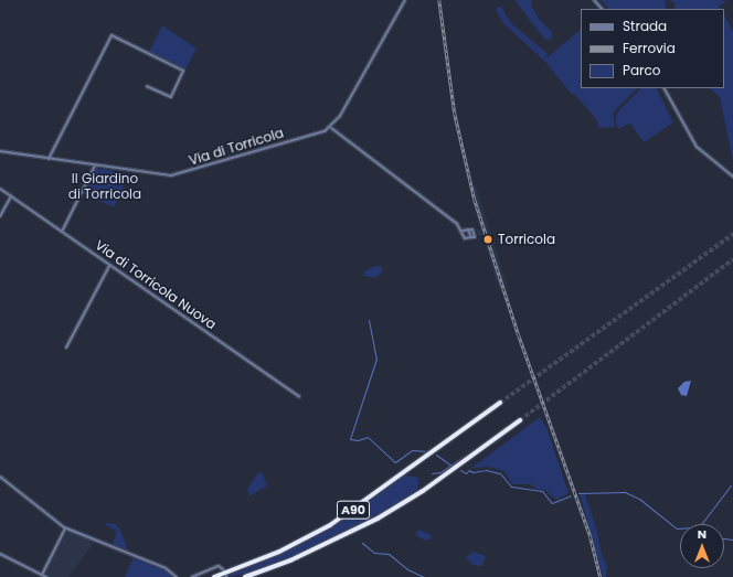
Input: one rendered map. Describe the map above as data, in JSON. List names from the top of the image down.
{
  "streets": {
    "highway": ["A90"],
    "street": ["Via di Torricola", "Via di Torricola Nuova"]
  },
  "parks": ["Il Giardino di Torricola"],
  "places": ["Torricola"],
  "legend": ["Strada", "Ferrovia", "Parco"],
  "north": "top"
}
